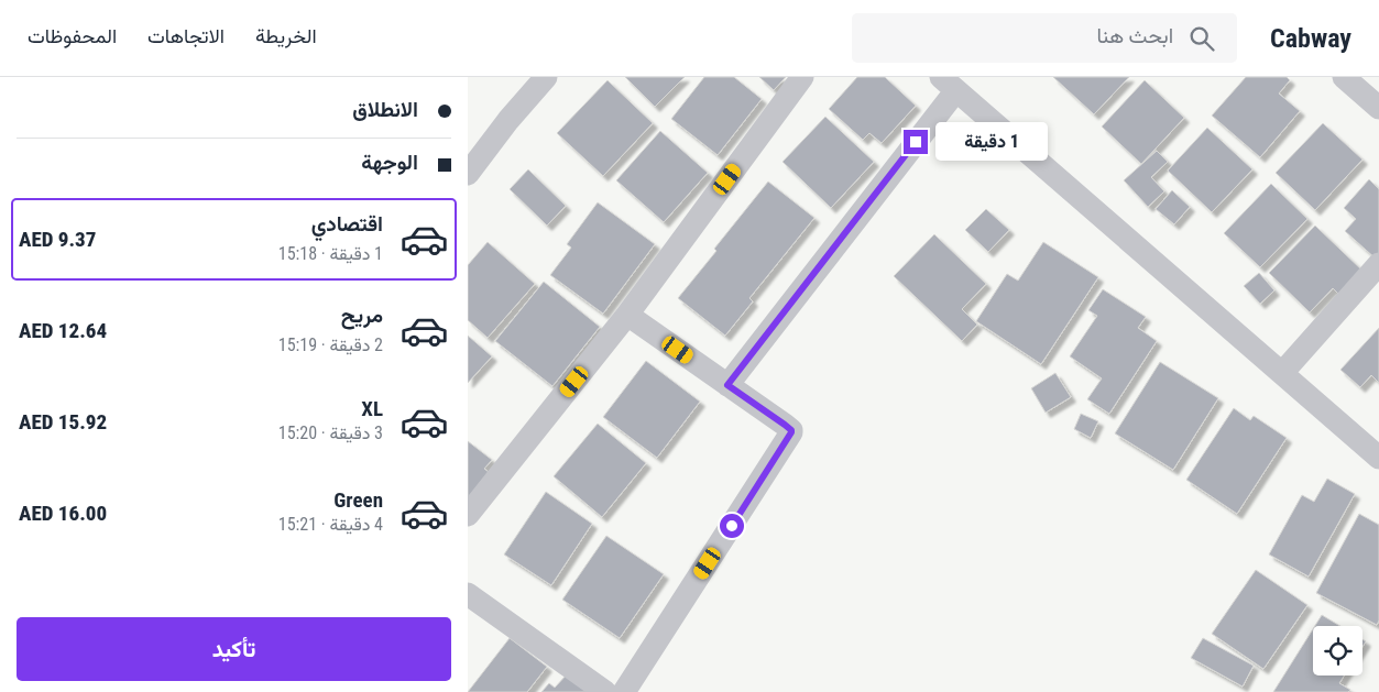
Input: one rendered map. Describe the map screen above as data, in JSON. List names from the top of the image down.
{
  "page": {
    "header": "Cabway",
    "search": "ابحث هنا",
    "nav": ["الخريطة", "الاتجاهات", "المحفوظات"],
    "banner": ["الانطلاق", "الوجهة"],
    "bubble": "1 دقيقة",
    "list": [
      {
        "name": "اقتصادي",
        "note": "1 دقيقة · 15:18",
        "value": "AED 9.37"
      },
      {
        "name": "مريح",
        "note": "2 دقيقة · 15:19",
        "value": "AED 12.64"
      },
      {
        "name": "XL",
        "note": "3 دقيقة · 15:20",
        "value": "AED 15.92"
      },
      {
        "name": "Green",
        "note": "4 دقيقة · 15:21",
        "value": "AED 16.00"
      }
    ],
    "buttons": "تأكيد"
  }
}
